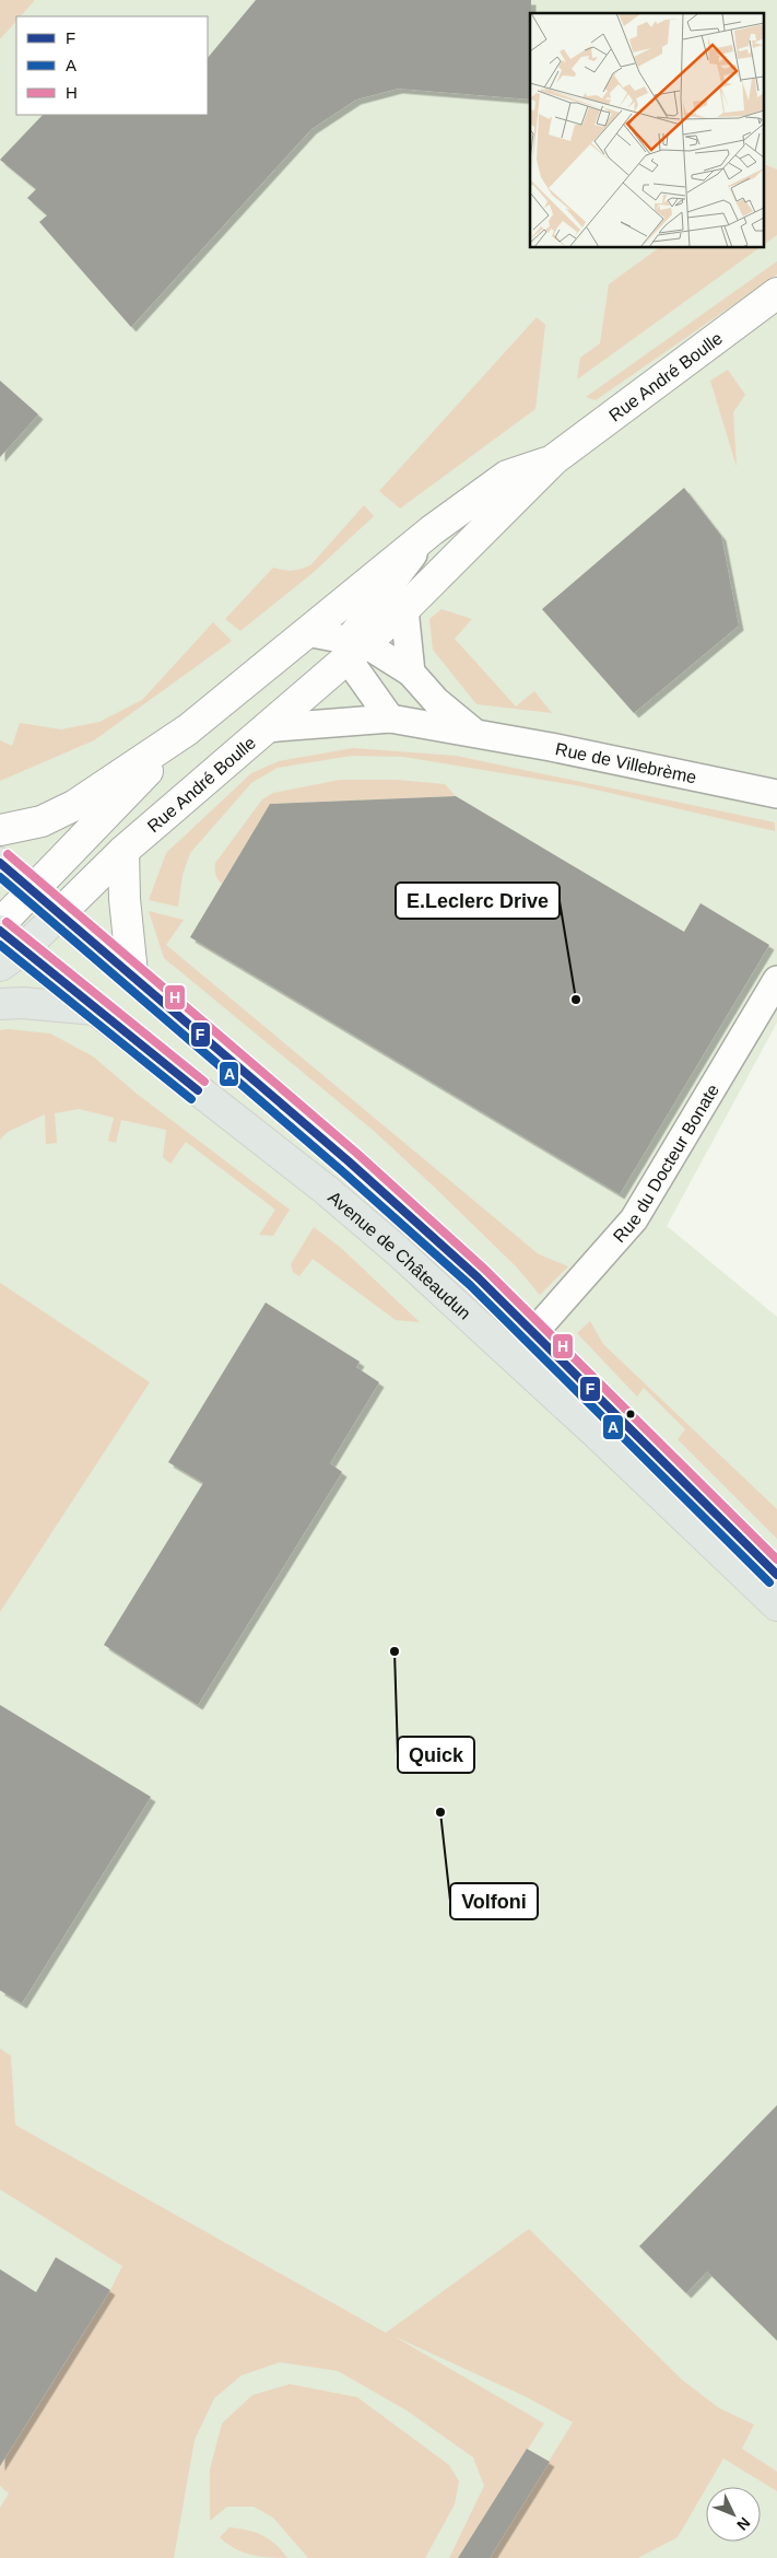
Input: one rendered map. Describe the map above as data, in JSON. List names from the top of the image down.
{
  "streets": {
    "main road": ["Avenue de Châteaudun"],
    "street": ["Rue André Boulle", "Rue de Villebrème", "Rue du Docteur Bonate"]
  },
  "crossings": [
    ["Rue André Boulle", "Rue de Villebrème"],
    ["Rue André Boulle", "Avenue de Châteaudun"],
    ["Rue du Docteur Bonate", "Avenue de Châteaudun"]
  ],
  "places": ["E.Leclerc Drive", "Quick", "Volfoni"],
  "lines": ["transit line H", "transit line F", "transit line A"],
  "legend": ["F", "A", "H"],
  "north": "bottom right"
}
